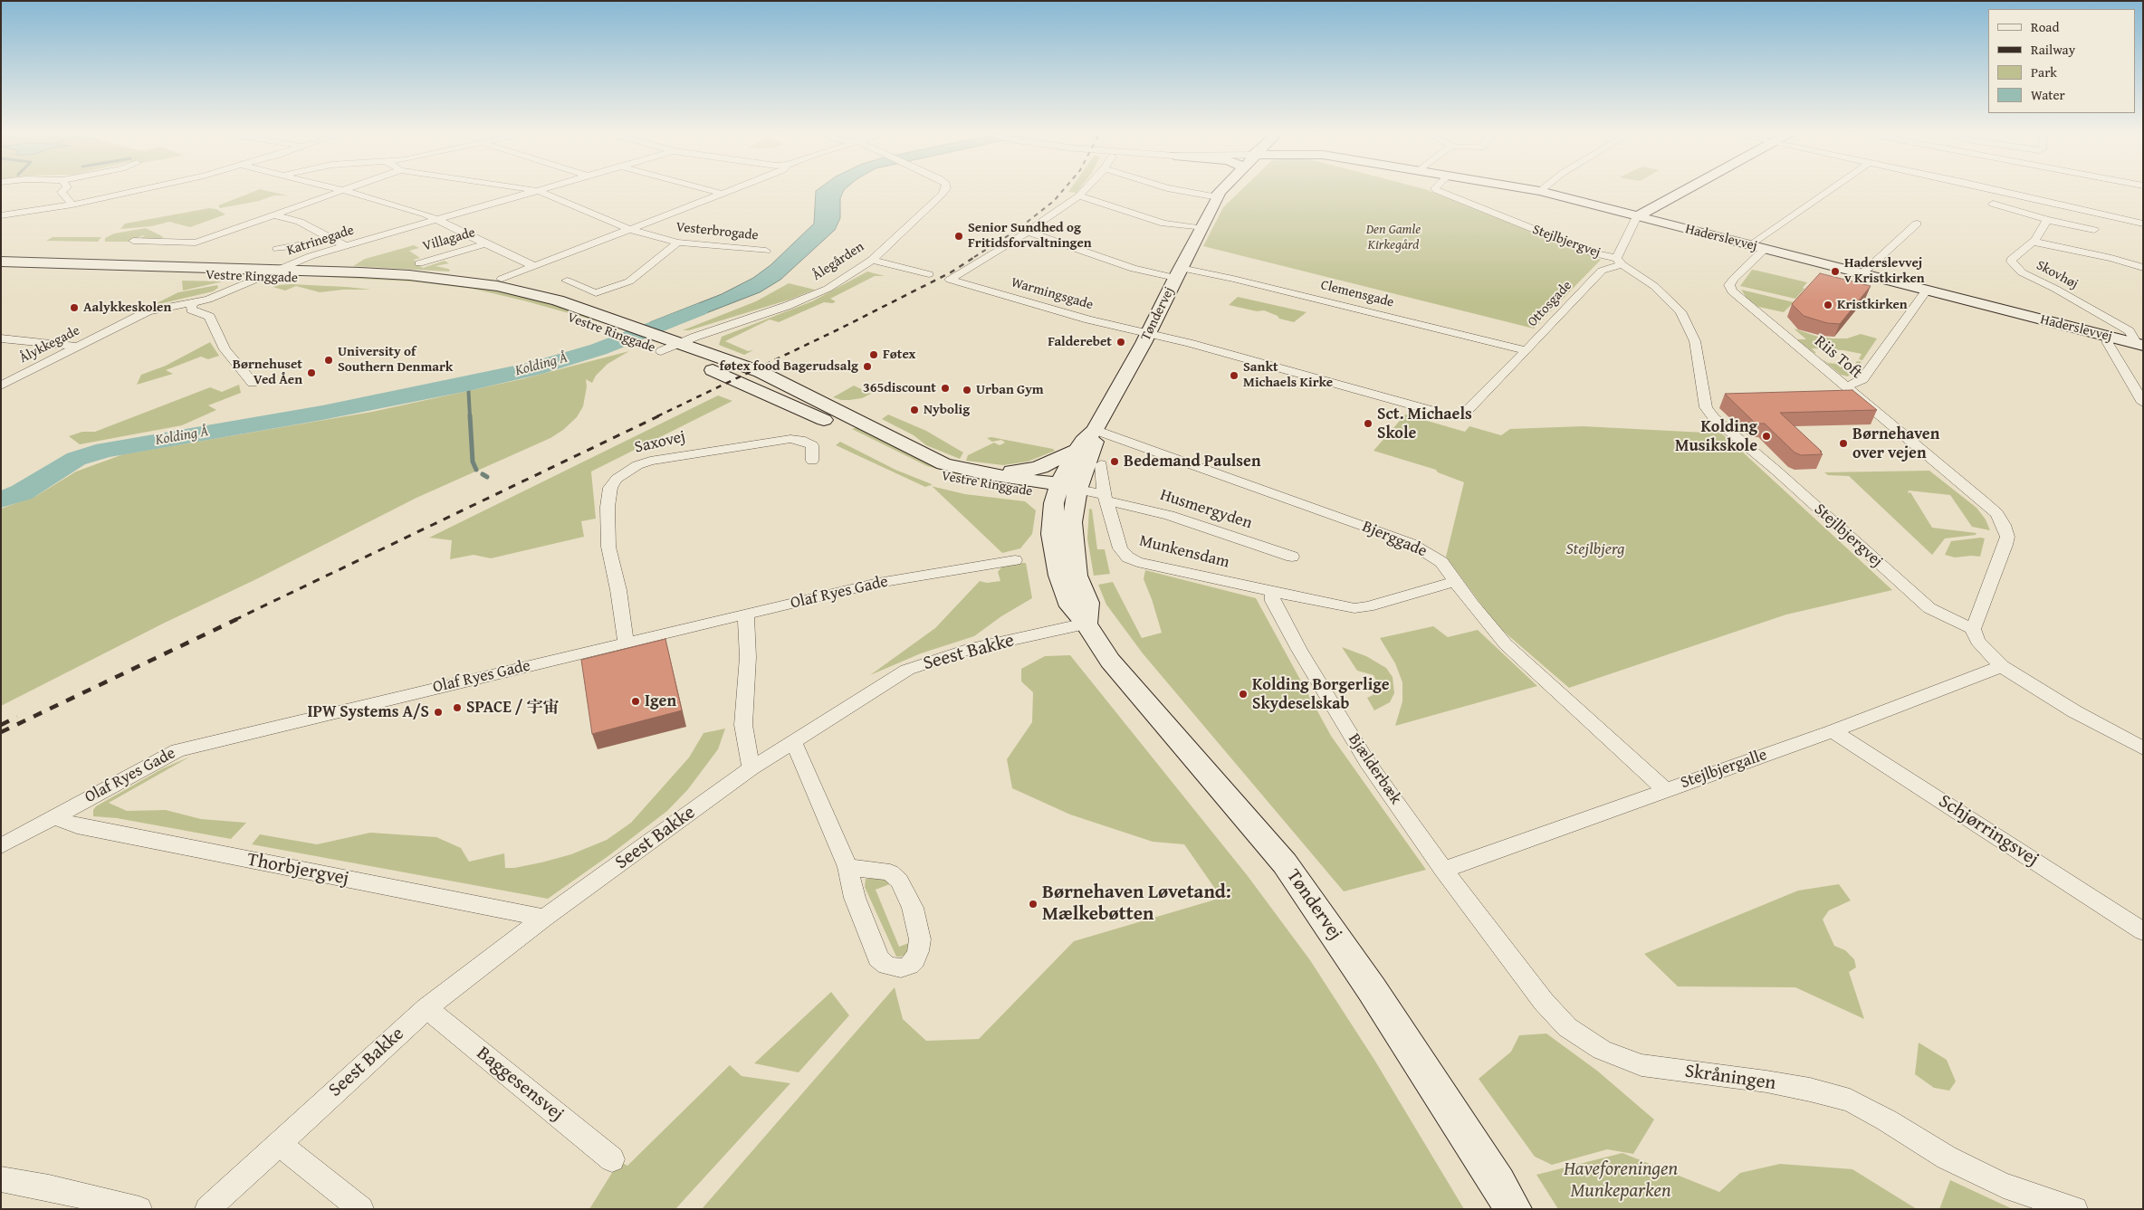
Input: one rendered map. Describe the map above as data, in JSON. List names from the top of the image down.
{
  "streets": {
    "main road": ["Haderslevvej", "Vestre Ringgade", "Tøndervej"],
    "street": [
      "Vesterbrogade",
      "Villagade",
      "Katrinegade",
      "Stejlbjergvej",
      "Ålegården",
      "Skovhøj",
      "Warmingsgade",
      "Clemensgade",
      "Ottosgade",
      "Ålykkegade",
      "Riis Toft",
      "Saxovej",
      "Husmergyden",
      "Bjerggade",
      "Munkensdam",
      "Olaf Ryes Gade",
      "Seest Bakke",
      "Bjælderbæk",
      "Stejlbjergalle",
      "Schjørringsvej",
      "Thorbjergvej",
      "Skråningen",
      "Baggesensvej"
    ]
  },
  "crossings": [
    ["Vesterbrogade", "Katrinegade"],
    ["Haderslevvej", "Skovhøj"],
    ["Haderslevvej", "Riis Toft"],
    ["Katrinegade", "Vestre Ringgade"],
    ["Katrinegade", "Ålykkegade"],
    ["Stejlbjergvej", "Ottosgade"],
    ["Stejlbjergvej", "Riis Toft"],
    ["Ålegården", "Vestre Ringgade"],
    ["Vestre Ringgade", "Tøndervej"],
    ["Vestre Ringgade", "Ålykkegade"],
    ["Warmingsgade", "Clemensgade"],
    ["Warmingsgade", "Tøndervej"],
    ["Clemensgade", "Ottosgade"],
    ["Clemensgade", "Tøndervej"],
    ["Tøndervej", "Bjerggade"],
    ["Tøndervej", "Seest Bakke"],
    ["Saxovej", "Olaf Ryes Gade"],
    ["Husmergyden", "Munkensdam"],
    ["Bjerggade", "Stejlbjergalle"],
    ["Munkensdam", "Bjælderbæk"],
    ["Olaf Ryes Gade", "Thorbjergvej"],
    ["Seest Bakke", "Thorbjergvej"],
    ["Seest Bakke", "Baggesensvej"],
    ["Bjælderbæk", "Stejlbjergalle"],
    ["Bjælderbæk", "Skråningen"],
    ["Stejlbjergalle", "Schjørringsvej"],
    ["Stejlbjergalle", "Skråningen"]
  ],
  "water": ["Kolding Å"],
  "parks": ["Den Gamle Kirkegård", "Stejlbjerg", "Haveforeningen Munkeparken"],
  "places": [
    "Senior Sundhed og Fritidsforvaltningen",
    "Haderslevvej v Kristkirken",
    "Kristkirken",
    "Aalykkeskolen",
    "Falderebet",
    "Føtex",
    "University of Southern Denmark",
    "føtex food Bagerudsalg",
    "Børnehuset Ved Åen",
    "Sankt Michaels Kirke",
    "365discount",
    "Urban Gym",
    "Nybolig",
    "Sct. Michaels Skole",
    "Kolding Musikskole",
    "Børnehaven over vejen",
    "Bedemand Paulsen",
    "Kolding Borgerlige Skydeselskab",
    "Igen",
    "SPACE / 宇宙",
    "IPW Systems A/S",
    "Børnehaven Løvetand: Mælkebøtten"
  ],
  "legend": [
    "Road",
    "Railway",
    "Park",
    "Water"
  ]
}
